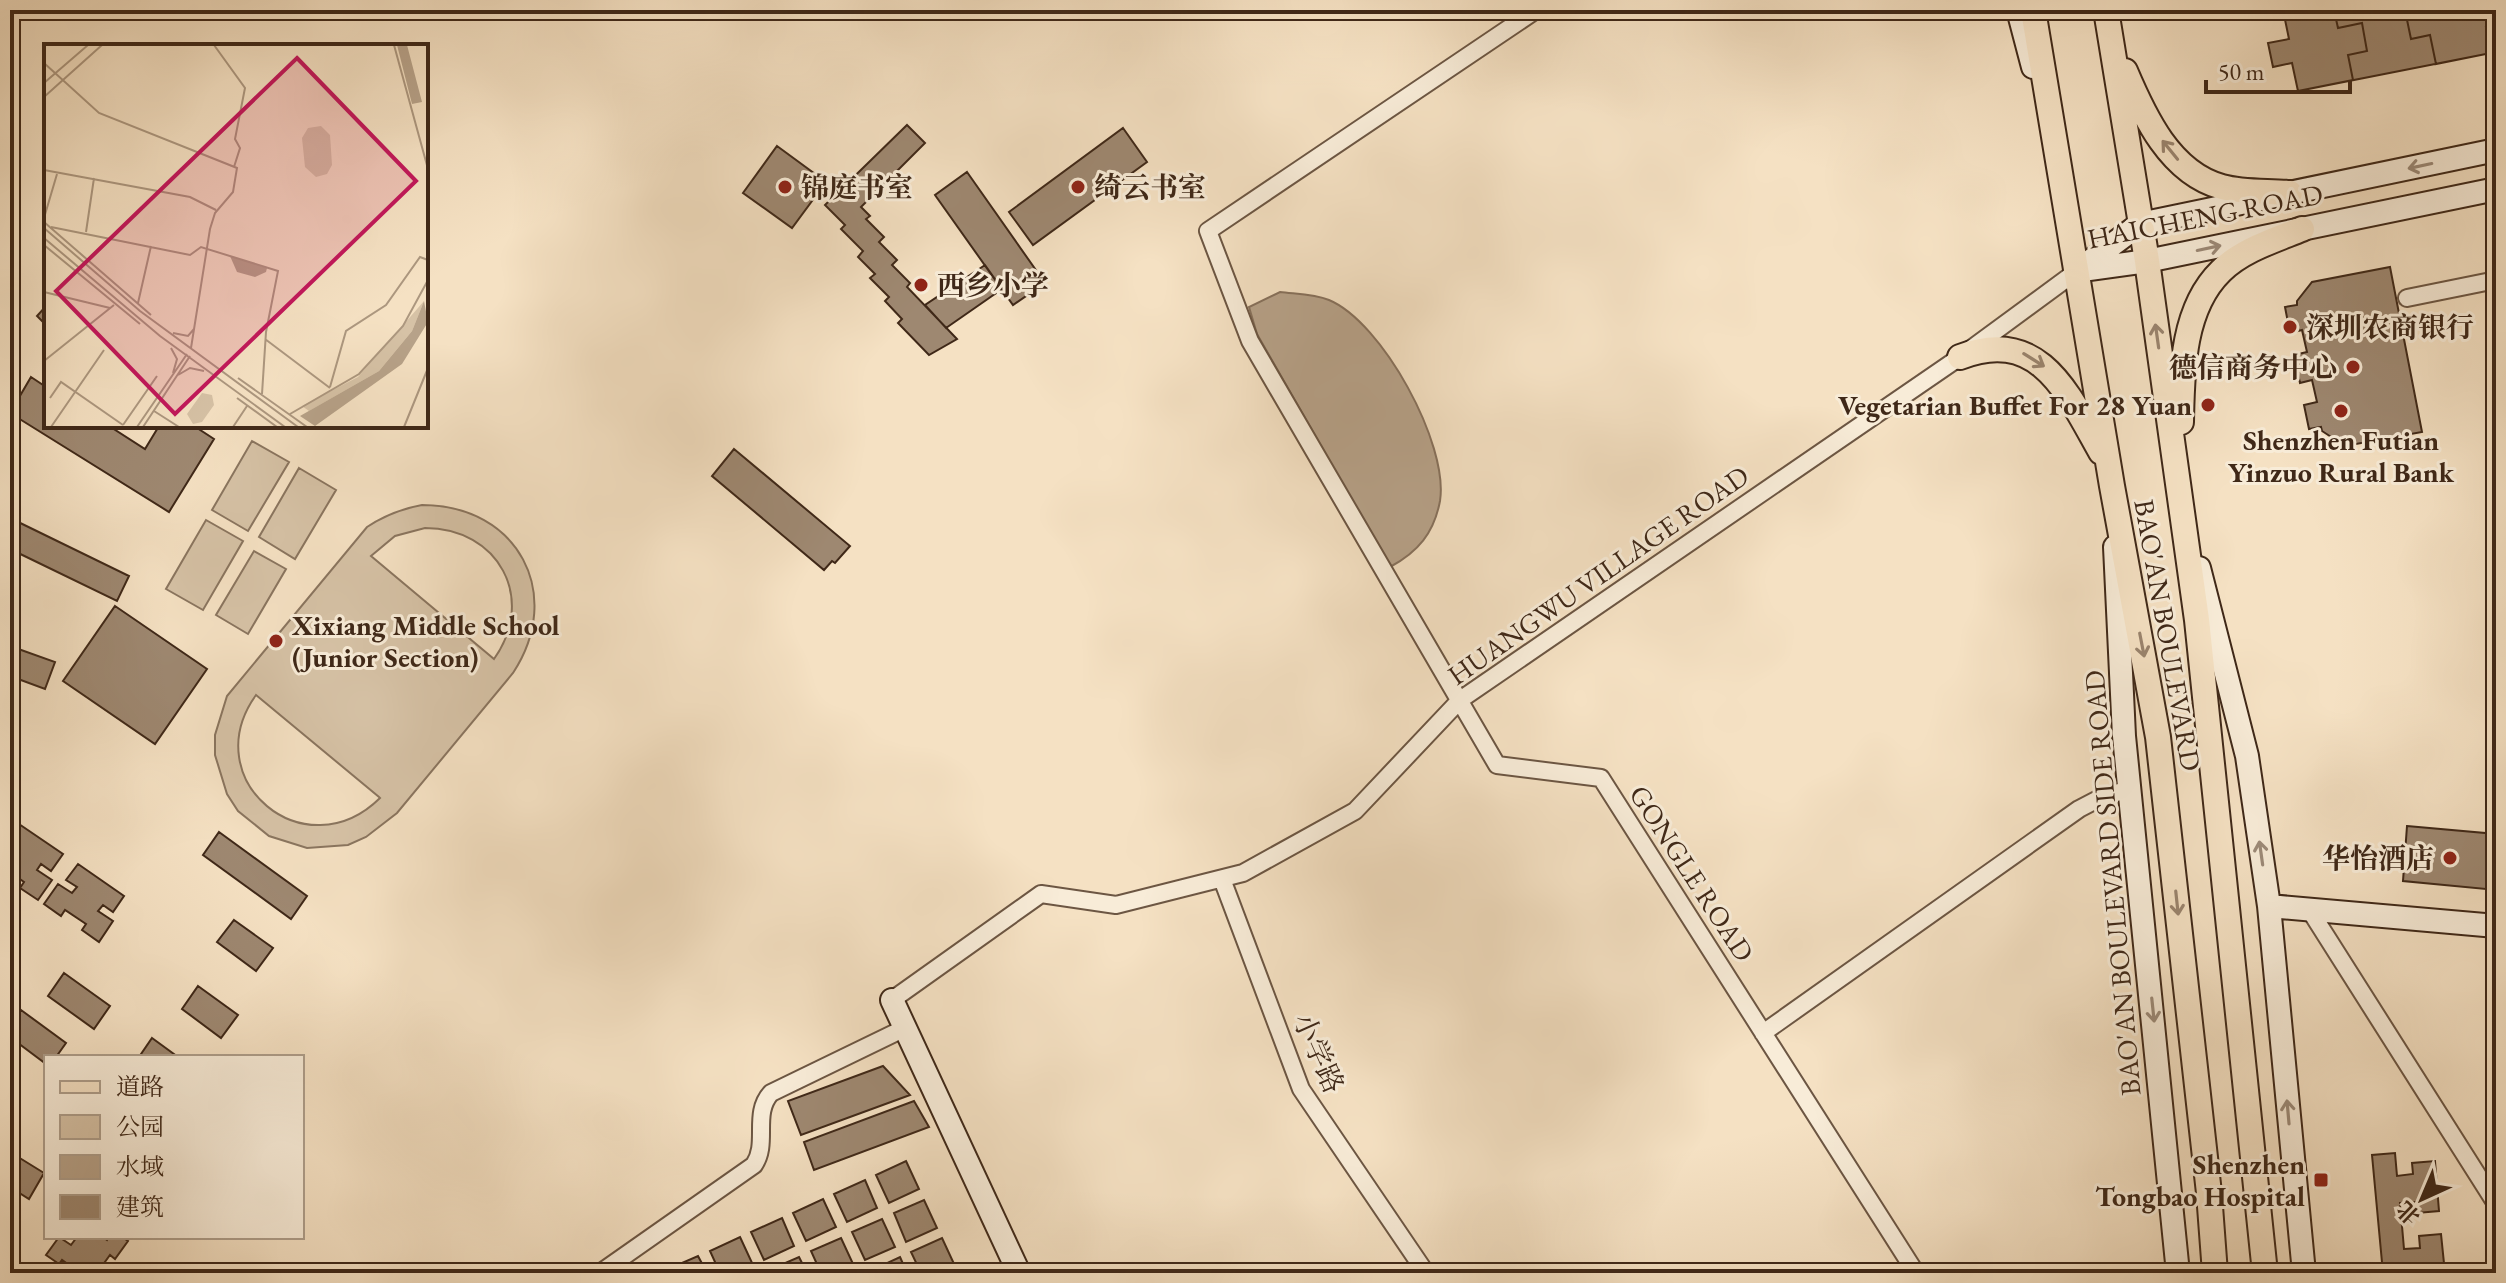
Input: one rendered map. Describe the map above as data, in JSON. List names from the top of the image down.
{
  "streets": {
    "main road": ["HAICHENG ROAD", "BAO'AN BOULEVARD", "BAO'AN BOULEVARD SIDE ROAD"],
    "street": ["HUANGWU VILLAGE ROAD", "GONGLE ROAD", "小学路"]
  },
  "crossings": [
    ["HAICHENG ROAD", "HUANGWU VILLAGE ROAD"],
    ["HAICHENG ROAD", "BAO'AN BOULEVARD"],
    ["HUANGWU VILLAGE ROAD", "BAO'AN BOULEVARD"],
    ["HUANGWU VILLAGE ROAD", "GONGLE ROAD"],
    ["HUANGWU VILLAGE ROAD", "小学路"],
    ["BAO'AN BOULEVARD", "BAO'AN BOULEVARD SIDE ROAD"]
  ],
  "places": {
    "other": [
      "锦庭书室",
      "绮云书室",
      "西乡小学",
      "深圳农商银行",
      "德信商务中心",
      "Vegetarian Buffet For 28 Yuan",
      "Shenzhen Futian Yinzuo Rural Bank",
      "Xixiang Middle School (Junior Section)",
      "华怡酒店"
    ],
    "transit": ["Shenzhen Tongbao Hospital"]
  },
  "legend": [
    "道路",
    "公园",
    "水域",
    "建筑"
  ],
  "scale_bar": "50 m",
  "north": "bottom left"
}
